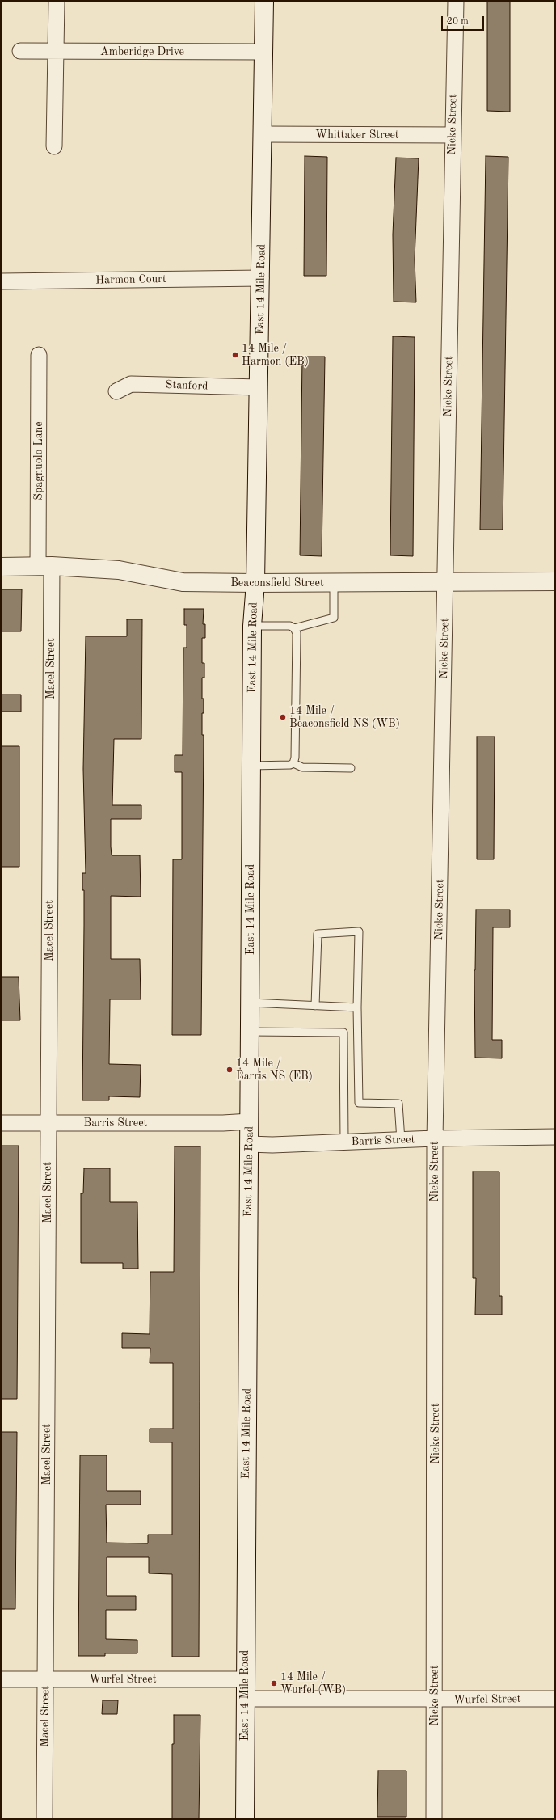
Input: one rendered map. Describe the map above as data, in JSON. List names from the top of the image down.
{
  "streets": {
    "main road": ["East 14 Mile Road", "Beaconsfield Street"],
    "street": [
      "Amberidge Drive",
      "Nicke Street",
      "Whittaker Street",
      "Harmon Court",
      "Stanford",
      "Spagnuolo Lane",
      "Macel Street",
      "Barris Street",
      "Wurfel Street"
    ]
  },
  "crossings": [
    ["Amberidge Drive", "East 14 Mile Road"],
    ["Nicke Street", "Whittaker Street"],
    ["Nicke Street", "Beaconsfield Street"],
    ["Nicke Street", "Barris Street"],
    ["Nicke Street", "Wurfel Street"],
    ["Whittaker Street", "East 14 Mile Road"],
    ["Harmon Court", "East 14 Mile Road"],
    ["East 14 Mile Road", "Stanford"],
    ["East 14 Mile Road", "Beaconsfield Street"],
    ["East 14 Mile Road", "Barris Street"],
    ["East 14 Mile Road", "Wurfel Street"],
    ["Spagnuolo Lane", "Beaconsfield Street"],
    ["Spagnuolo Lane", "Macel Street"],
    ["Beaconsfield Street", "Macel Street"],
    ["Macel Street", "Barris Street"],
    ["Macel Street", "Wurfel Street"]
  ],
  "places": [
    "14 Mile / Harmon (EB)",
    "14 Mile / Beaconsfield NS (WB)",
    "14 Mile / Barris NS (EB)",
    "14 Mile / Wurfel (WB)"
  ],
  "scale_bar": "20 m"
}
